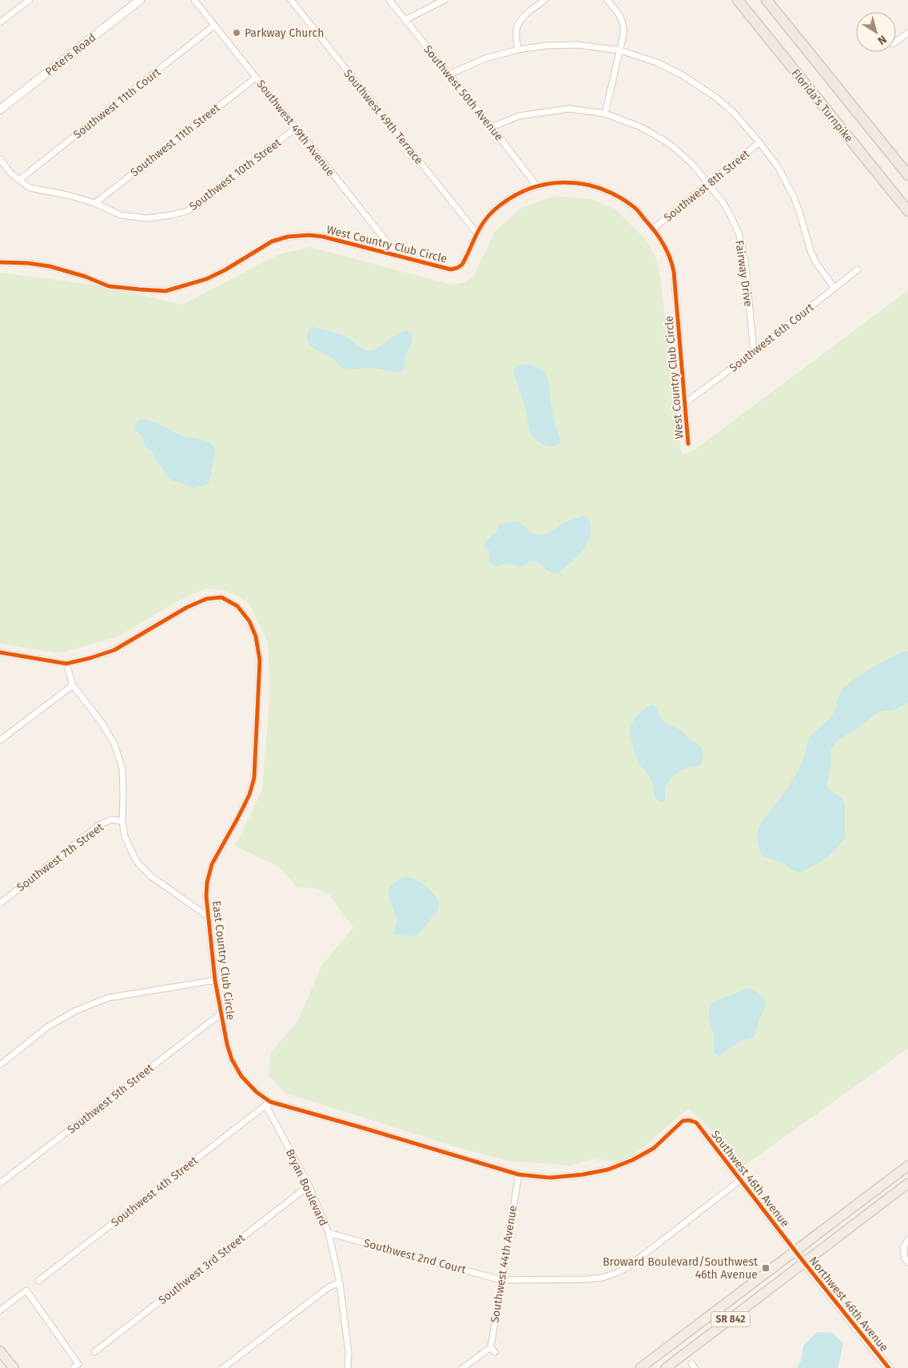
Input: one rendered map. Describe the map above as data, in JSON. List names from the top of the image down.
{
  "streets": {
    "highway": ["Florida's Turnpike"],
    "main road": ["Peters Road", "Northwest 46th Avenue", "SR 842"],
    "street": [
      "Southwest 50th Avenue",
      "Southwest 11th Court",
      "Southwest 49th Terrace",
      "Southwest 49th Avenue",
      "Southwest 11th Street",
      "Southwest 10th Street",
      "Southwest 8th Street",
      "West Country Club Circle",
      "Fairway Drive",
      "Southwest 6th Court",
      "Southwest 7th Street",
      "East Country Club Circle",
      "Southwest 5th Street",
      "Southwest 46th Avenue",
      "Bryan Boulevard",
      "Southwest 4th Street",
      "Southwest 2nd Court",
      "Southwest 44th Avenue",
      "Southwest 3rd Street"
    ]
  },
  "crossings": [
    ["Southwest 50th Avenue", "West Country Club Circle"],
    ["Southwest 50th Avenue", "Fairway Drive"],
    ["Southwest 11th Court", "Southwest 49th Avenue"],
    ["Southwest 11th Court", "Southwest 10th Street"],
    ["Southwest 49th Terrace", "West Country Club Circle"],
    ["Southwest 49th Avenue", "Southwest 11th Street"],
    ["Southwest 49th Avenue", "Southwest 10th Street"],
    ["Southwest 49th Avenue", "West Country Club Circle"],
    ["Southwest 11th Street", "Southwest 10th Street"],
    ["Southwest 8th Street", "West Country Club Circle"],
    ["Southwest 8th Street", "Fairway Drive"],
    ["West Country Club Circle", "Southwest 6th Court"],
    ["Fairway Drive", "Southwest 6th Court"],
    ["East Country Club Circle", "Southwest 5th Street"],
    ["East Country Club Circle", "Southwest 46th Avenue"],
    ["East Country Club Circle", "Bryan Boulevard"],
    ["East Country Club Circle", "Southwest 4th Street"],
    ["East Country Club Circle", "Southwest 44th Avenue"],
    ["Southwest 46th Avenue", "Southwest 2nd Court"],
    ["Southwest 46th Avenue", "Northwest 46th Avenue"],
    ["Southwest 46th Avenue", "SR 842"],
    ["Bryan Boulevard", "Southwest 4th Street"],
    ["Bryan Boulevard", "Southwest 2nd Court"],
    ["Bryan Boulevard", "Southwest 3rd Street"],
    ["Southwest 2nd Court", "Southwest 44th Avenue"],
    ["Northwest 46th Avenue", "SR 842"]
  ],
  "places": {
    "other": ["Parkway Church"],
    "transit": ["Broward Boulevard/Southwest 46th Avenue"]
  },
  "north": "bottom right"
}
